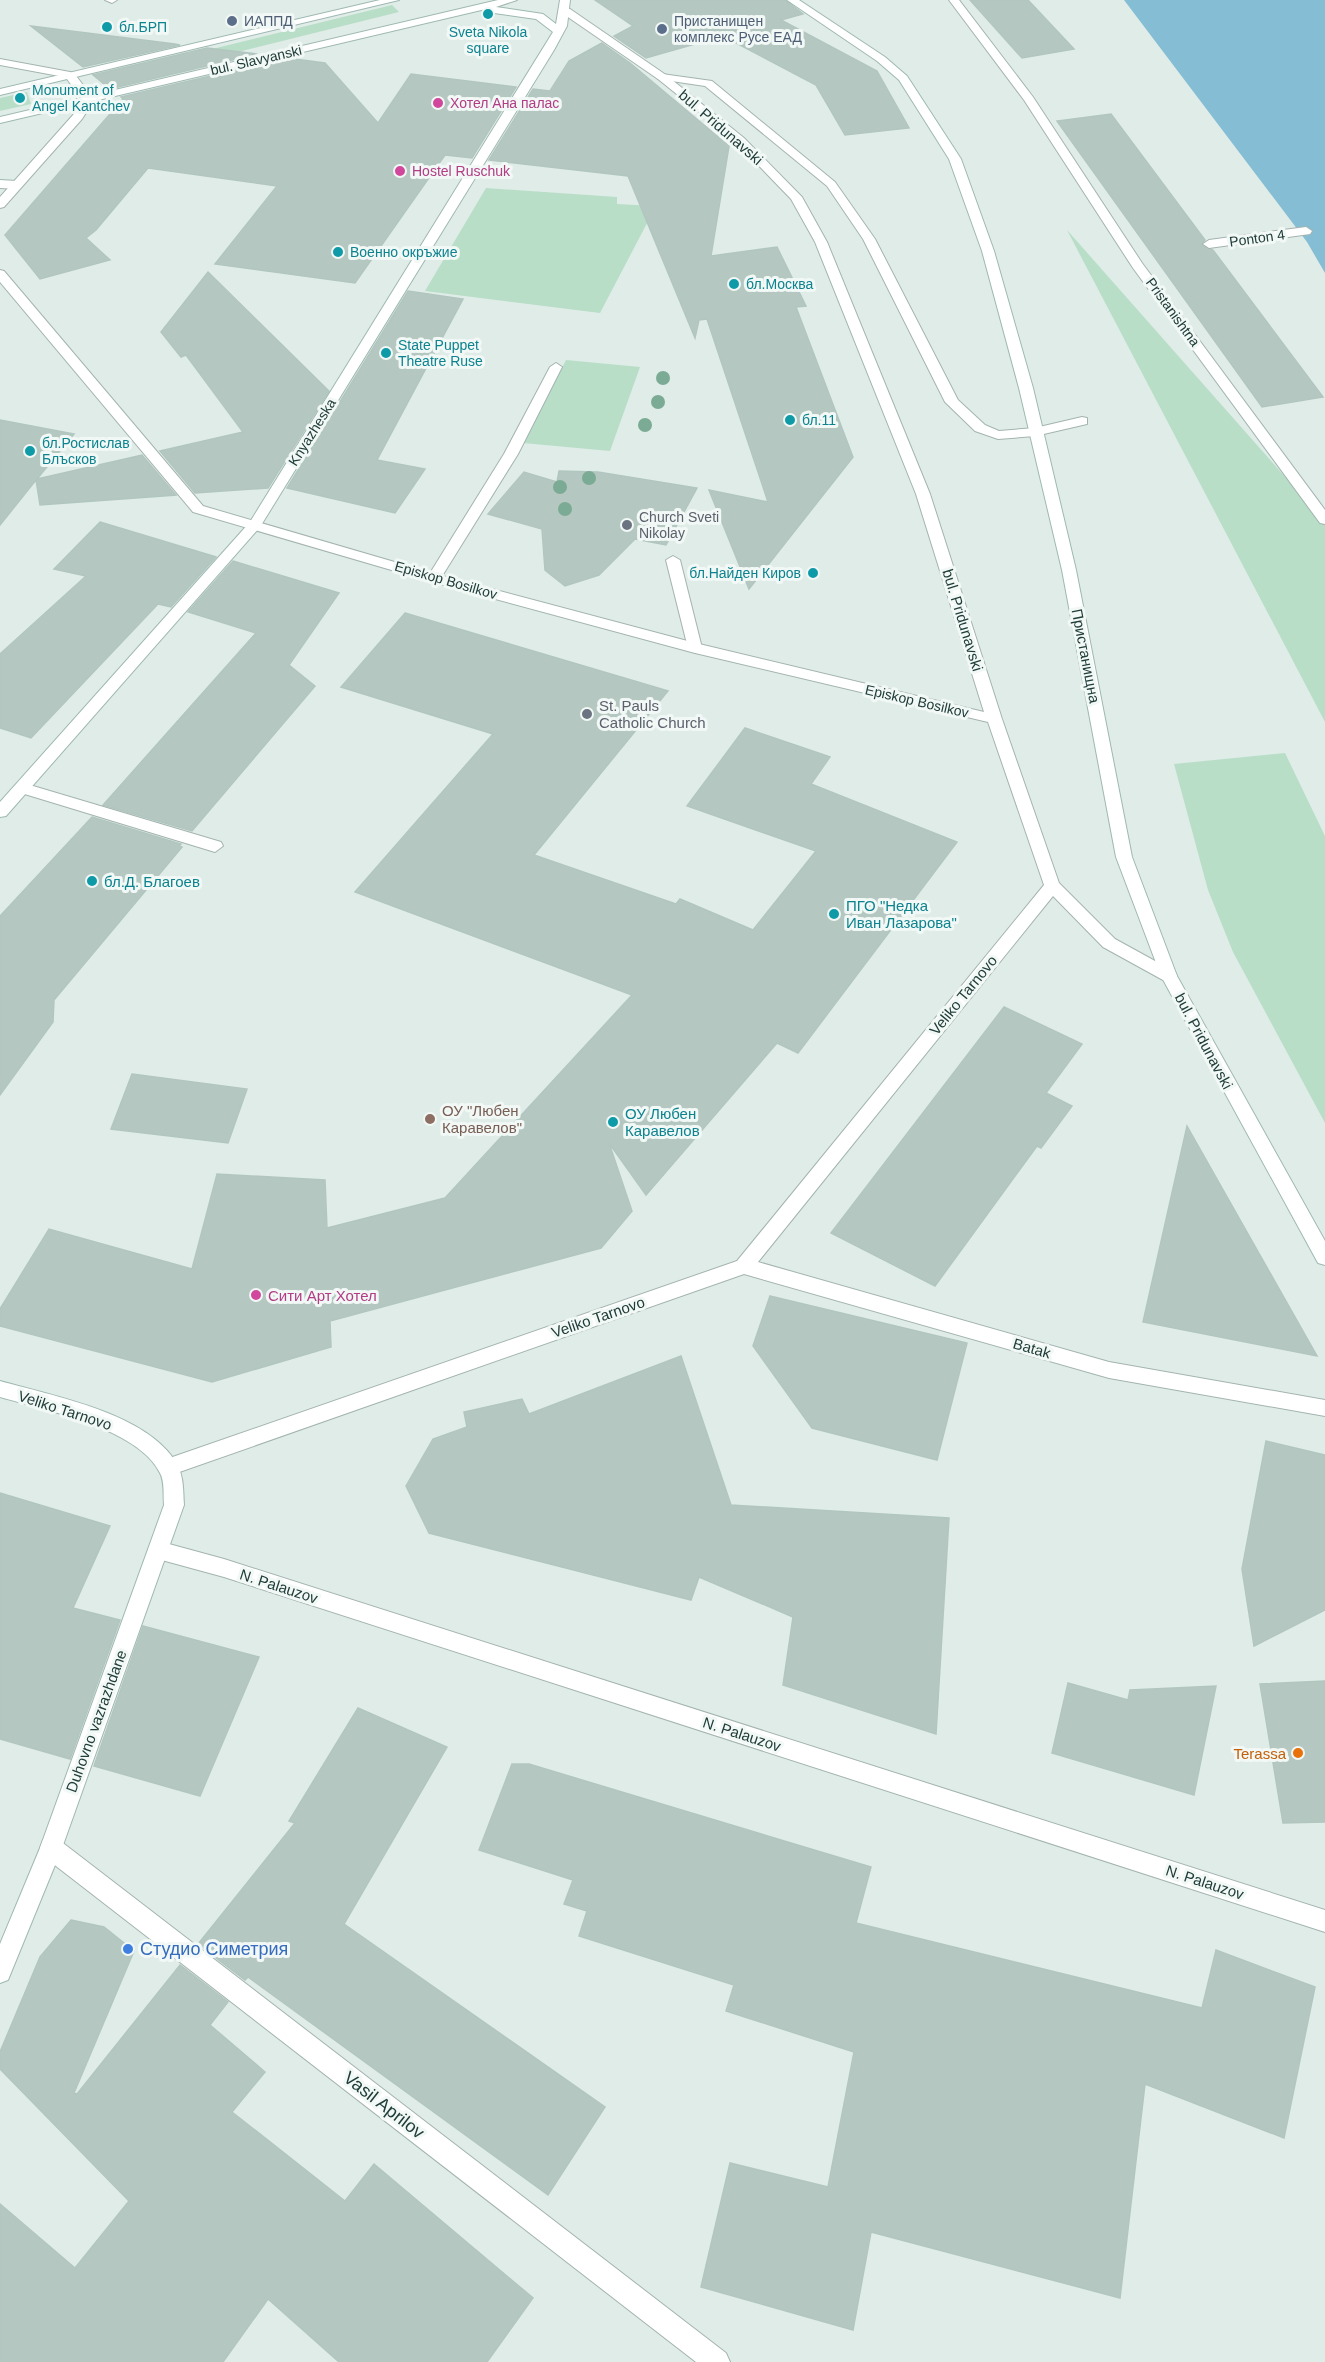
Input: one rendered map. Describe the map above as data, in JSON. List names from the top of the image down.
{
  "streets": {
    "street": [
      "bul. Slavyanski",
      "bul. Pridunavski",
      "Ponton 4",
      "Pristanishtna",
      "Knyazheska",
      "Episkop Bosilkov",
      "Пристанищна",
      "Veliko Tarnovo",
      "Batak",
      "N. Palauzov",
      "Duhovno vazrazhdane",
      "Vasil Aprilov"
    ]
  },
  "crossings": [
    ["bul. Pridunavski", "Knyazheska"],
    ["bul. Pridunavski", "Episkop Bosilkov"],
    ["bul. Pridunavski", "Пристанищна"],
    ["bul. Pridunavski", "Veliko Tarnovo"],
    ["Knyazheska", "Episkop Bosilkov"],
    ["Veliko Tarnovo", "Batak"],
    ["Veliko Tarnovo", "Duhovno vazrazhdane"],
    ["N. Palauzov", "Duhovno vazrazhdane"],
    ["Duhovno vazrazhdane", "Vasil Aprilov"]
  ],
  "places": [
    "Sveta Nikola square",
    "ИАППД",
    "бл.БРП",
    "Пристанищен комплекс Русе ЕАД",
    "Monument of Angel Kantchev",
    "Хотел Ана палас",
    "Hostel Ruschuk",
    "Военно окръжие",
    "бл.Москва",
    "State Puppet Theatre Ruse",
    "бл.11",
    "бл.Ростислав Блъсков",
    "Church Sveti Nikolay",
    "бл.Найден Киров",
    "St. Pauls Catholic Church",
    "бл.Д. Благоев",
    "ПГО \"Недка Иван Лазарова\"",
    "ОУ \"Любен Каравелов\"",
    "ОУ Любен Каравелов",
    "Сити Арт Хотел",
    "Terassa",
    "Студио Симетрия"
  ]
}
